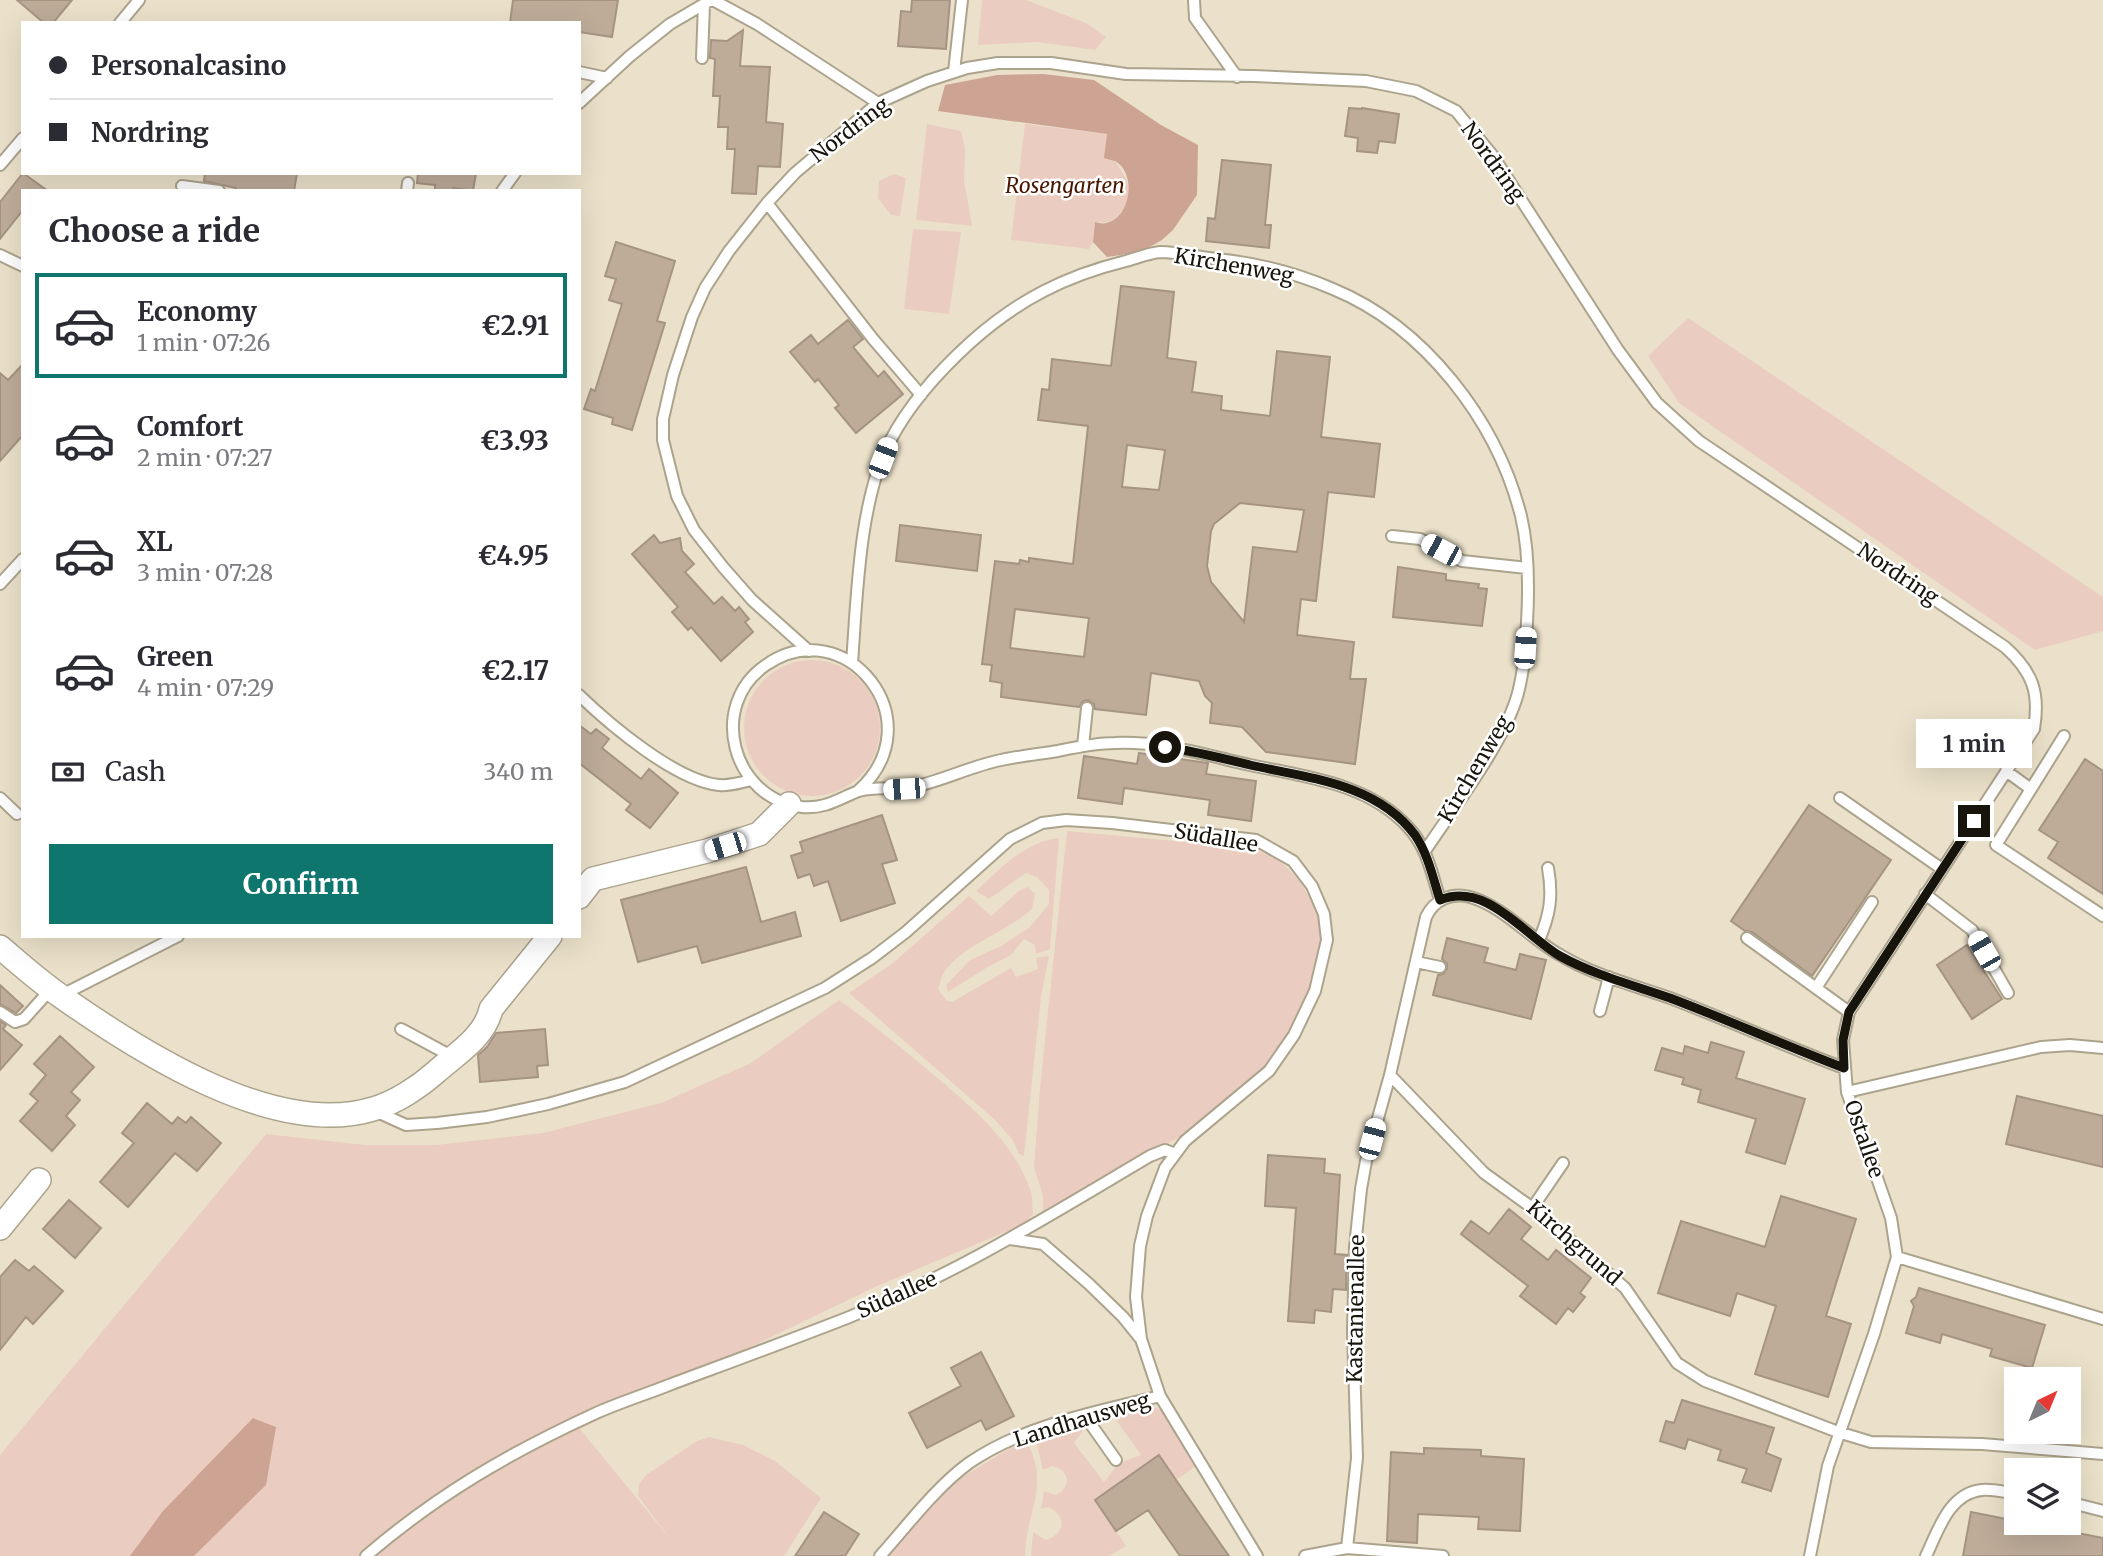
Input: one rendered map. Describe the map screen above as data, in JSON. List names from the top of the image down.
{
  "streets": {
    "lane": [
      "Nordring",
      "Kirchenweg",
      "Südallee",
      "Ostallee",
      "Kirchgrund",
      "Kastanienallee",
      "Landhausweg"
    ]
  },
  "crossings": [
    ["Nordring", "Kirchenweg"],
    ["Nordring", "Ostallee"],
    ["Ostallee", "Kirchgrund"],
    ["Kirchgrund", "Kastanienallee"]
  ],
  "parks": ["Rosengarten"],
  "north": "top right",
  "page": {
    "banner": ["Personalcasino", "Nordring"],
    "heading": "Choose a ride",
    "list": [
      {
        "name": "Economy",
        "note": "1 min · 07:26",
        "value": "€2.91"
      },
      {
        "name": "Comfort",
        "note": "2 min · 07:27",
        "value": "€3.93"
      },
      {
        "name": "XL",
        "note": "3 min · 07:28",
        "value": "€4.95"
      },
      {
        "name": "Green",
        "note": "4 min · 07:29",
        "value": "€2.17"
      }
    ],
    "bubble": "1 min",
    "pay": ["Cash", "340 m"],
    "buttons": "Confirm"
  }
}
